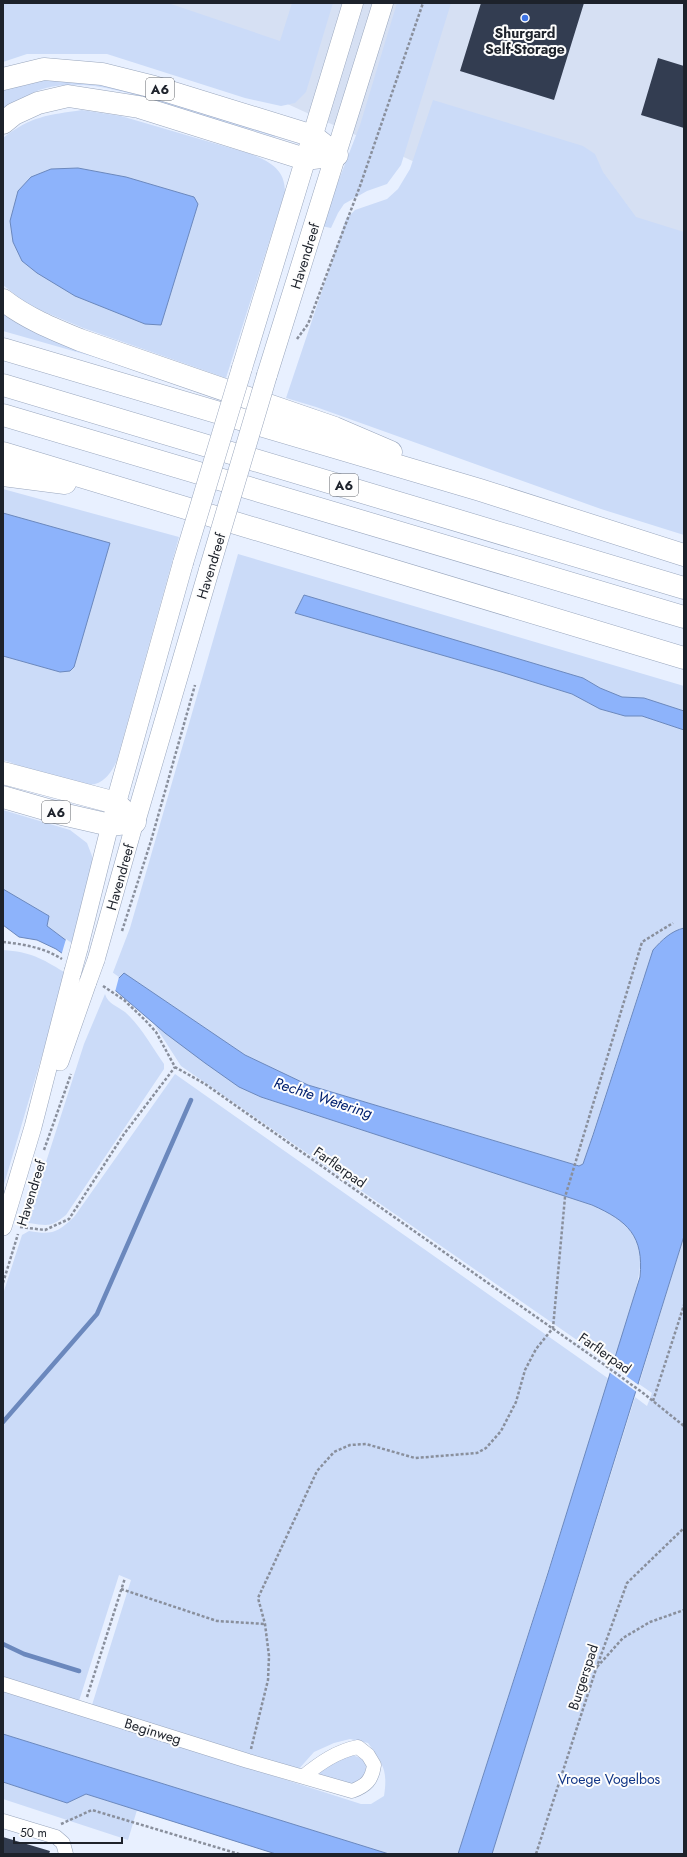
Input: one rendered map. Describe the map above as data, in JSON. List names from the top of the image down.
{
  "streets": {
    "highway": ["A6"],
    "main road": ["Havendreef"],
    "street": ["Beginweg"],
    "path": ["Farflerpad", "Burgerspad"]
  },
  "crossings": [
    ["A6", "Havendreef"],
    ["Havendreef", "Farflerpad"]
  ],
  "water": ["Rechte Wetering"],
  "parks": ["Vroege Vogelbos"],
  "places": ["Shurgard Self-Storage"],
  "scale_bar": "50 m"
}
